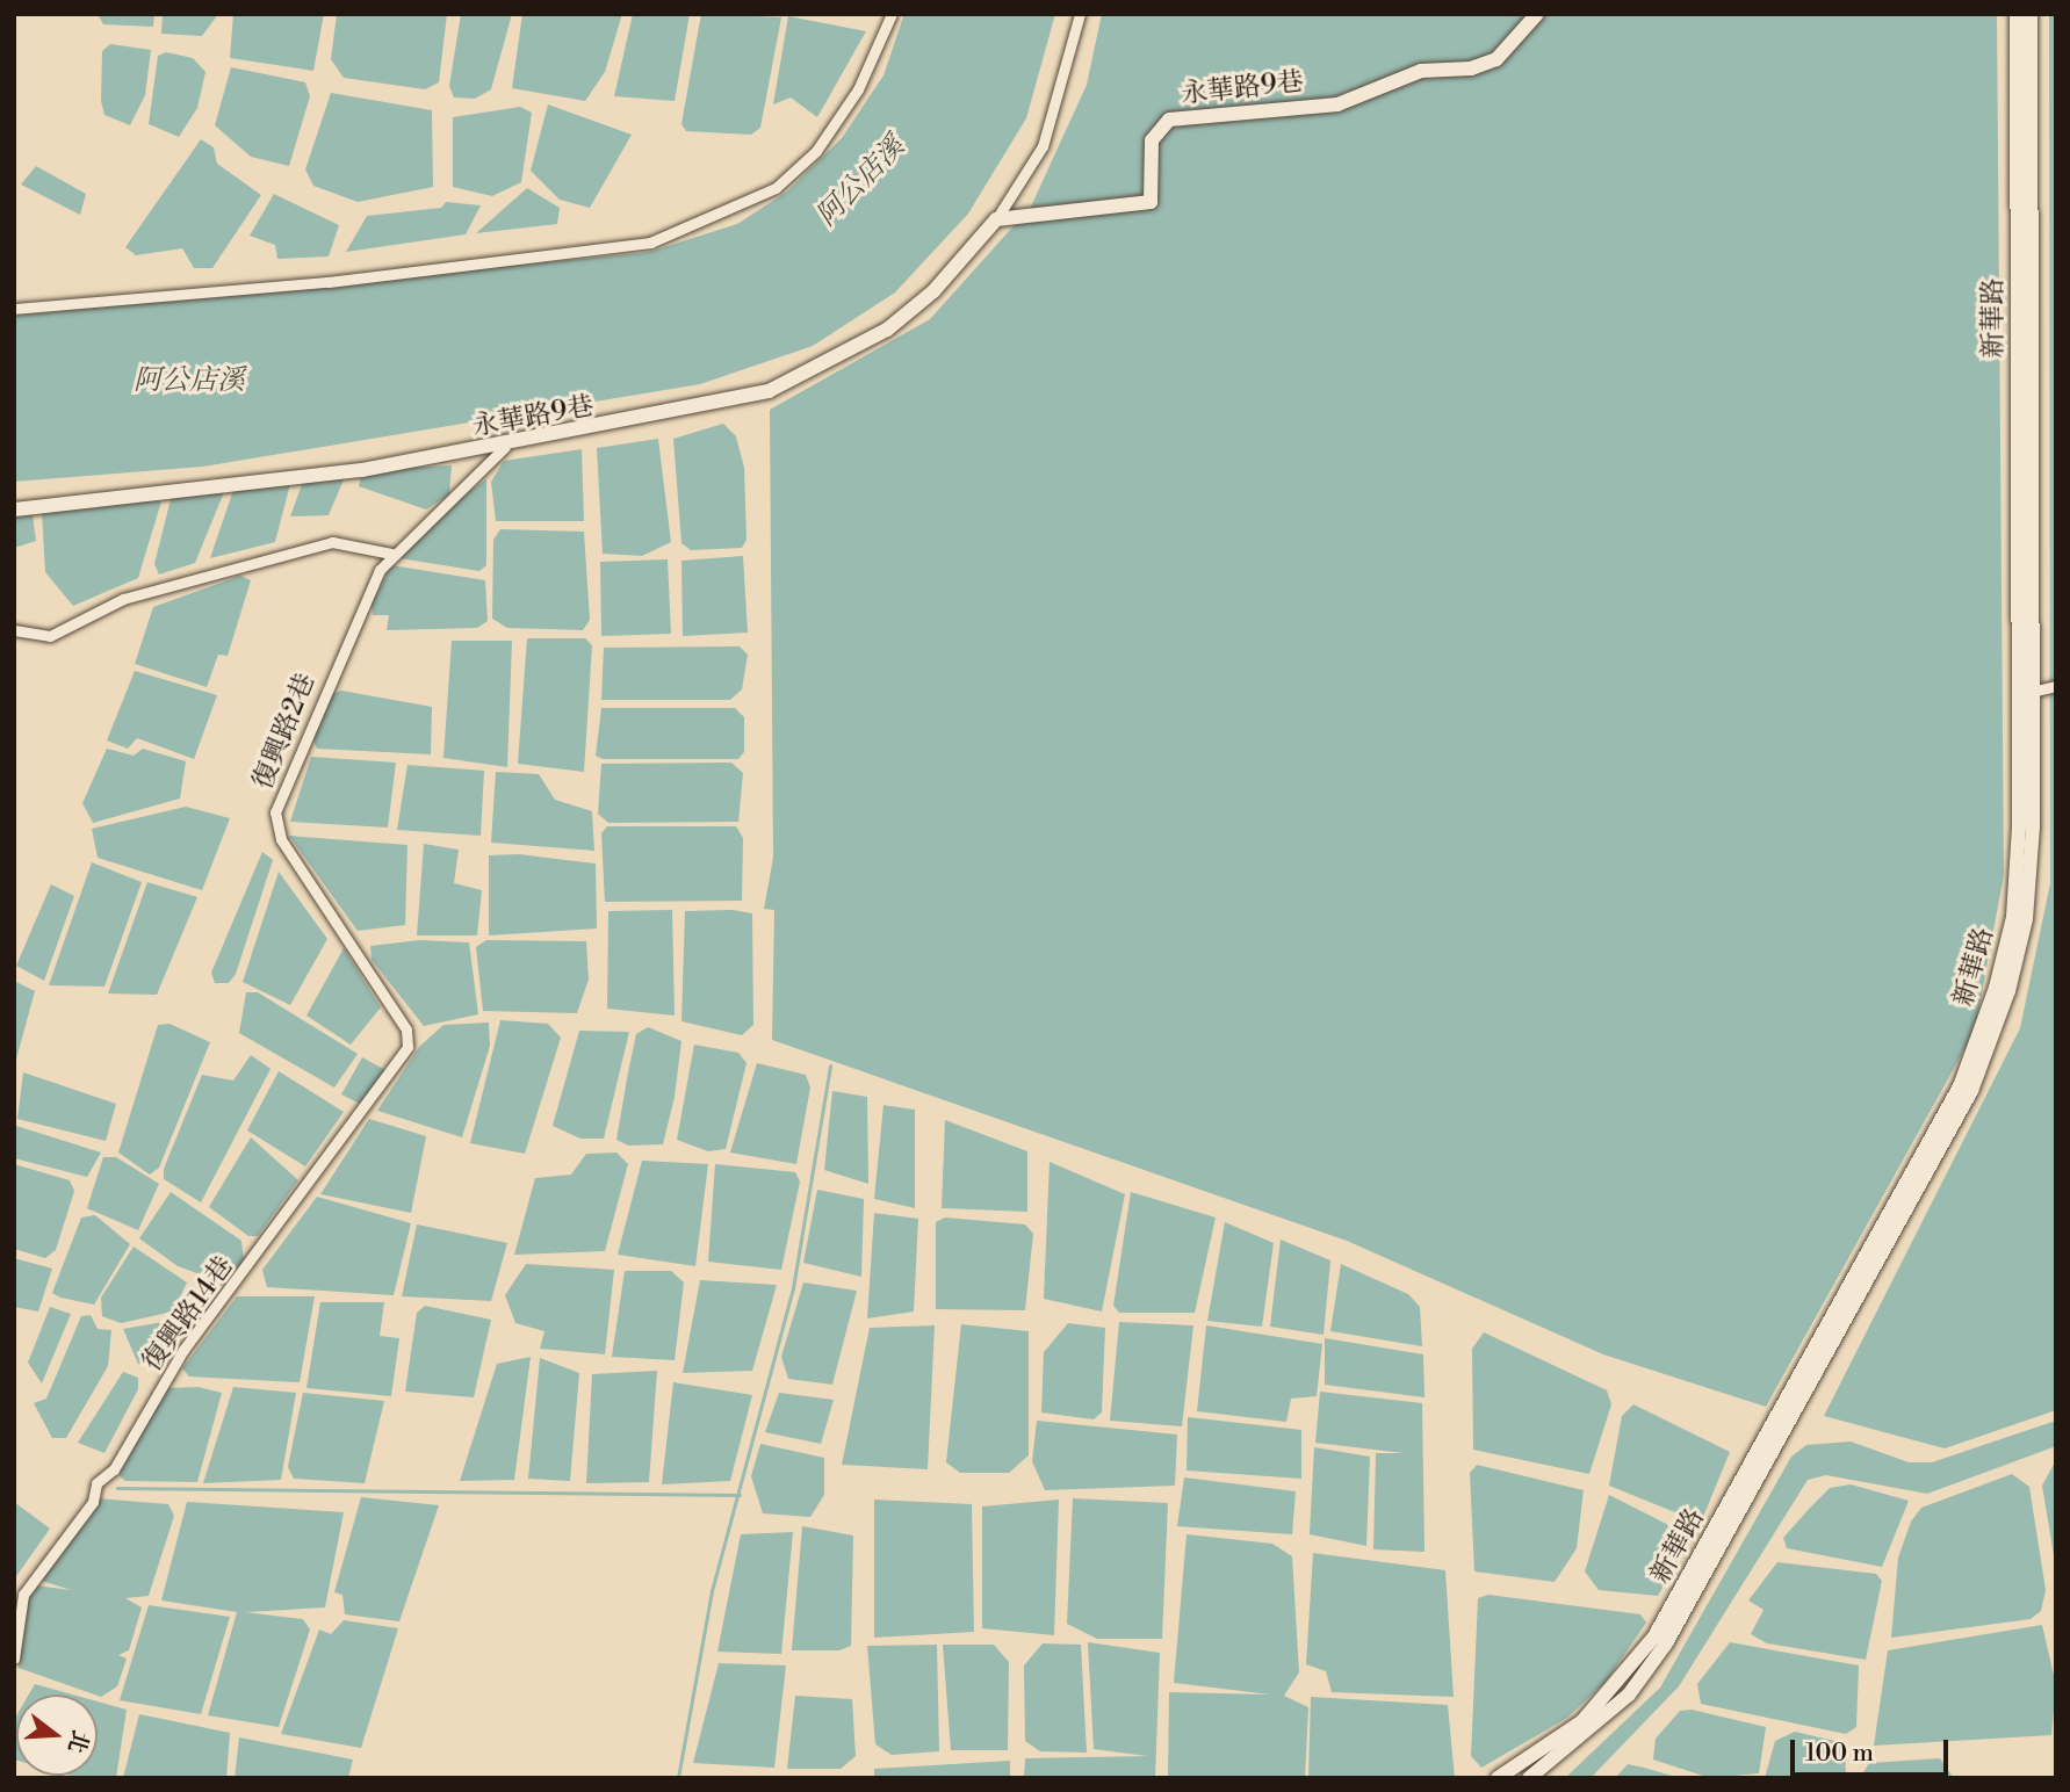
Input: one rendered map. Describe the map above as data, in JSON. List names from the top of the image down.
{
  "streets": {
    "street": [
      "永華路9巷",
      "新華路",
      "復興路2巷",
      "復興路14巷"
    ]
  },
  "crossings": [
    ["永華路9巷", "復興路2巷"],
    ["復興路2巷", "復興路14巷"]
  ],
  "water": ["阿公店溪"],
  "scale_bar": "100 m",
  "north": "right"
}
